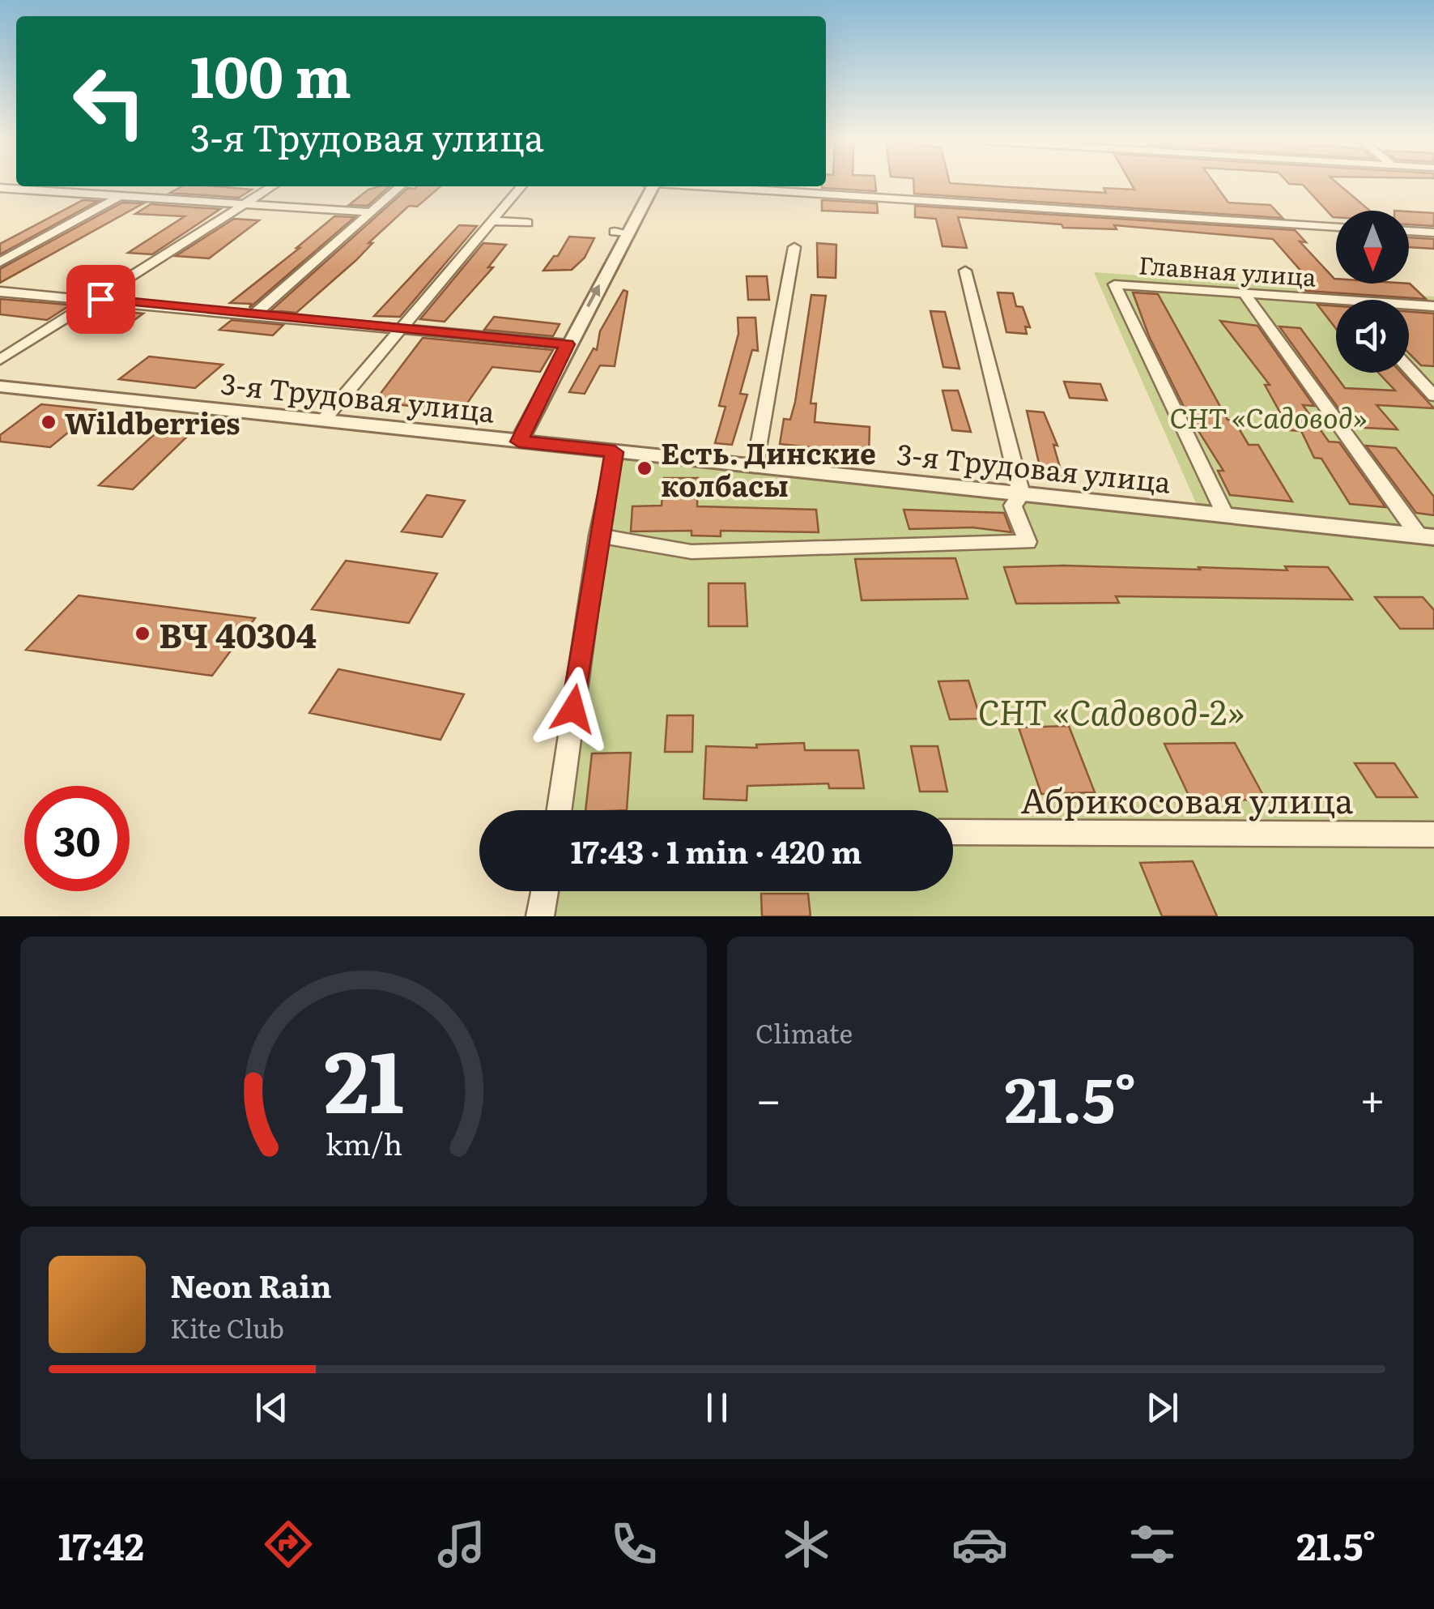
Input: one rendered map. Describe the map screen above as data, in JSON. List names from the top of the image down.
{
  "streets": {
    "street": ["Главная улица", "3-я Трудовая улица", "Абрикосовая улица"]
  },
  "crossings": [
    ["Главная улица", "3-я Трудовая улица"]
  ],
  "parks": ["СНТ «Садовод»", "СНТ «Садовод-2»"],
  "places": ["Wildberries", "Есть. Динские колбасы", "ВЧ 40304"],
  "north": "bottom",
  "page": {
    "turn": ["100 m", "3-я Трудовая улица"],
    "limit": "30",
    "trip": "17:43 · 1 min · 420 m",
    "tile": "Climate",
    "heat": ["−", "21.5°", "+"],
    "song": ["Neon Rain", "Kite Club"],
    "tabs": ["17:42", "21.5°"],
    "gauge": ["21", "km/h"]
  }
}
